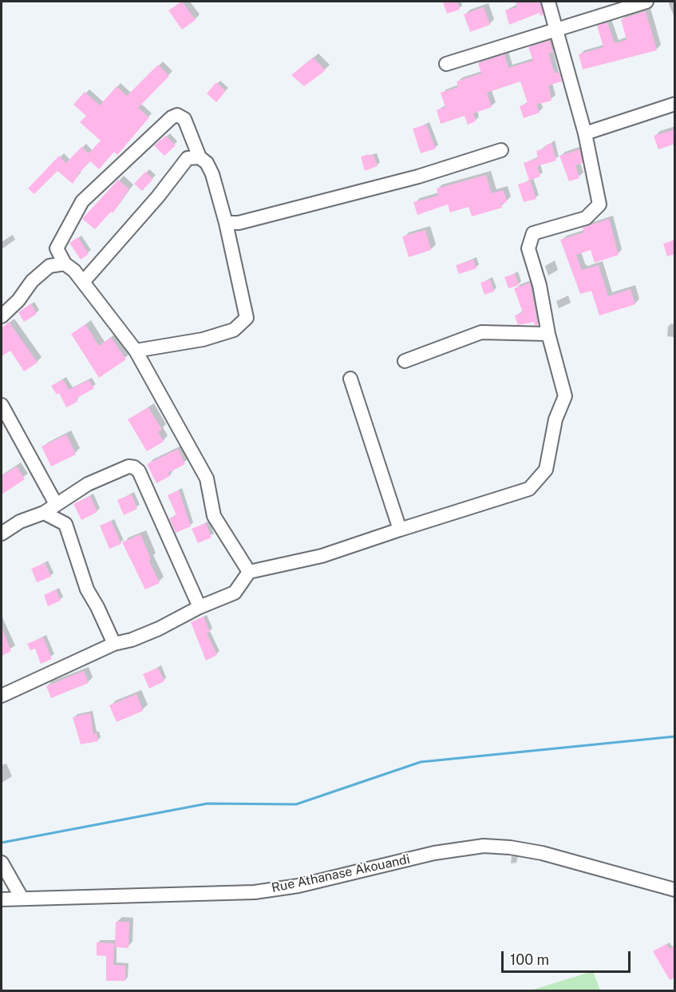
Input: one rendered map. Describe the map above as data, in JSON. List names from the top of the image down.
{
  "streets": {
    "street": ["Rue Athanase Akouandi"]
  },
  "scale_bar": "100 m"
}
